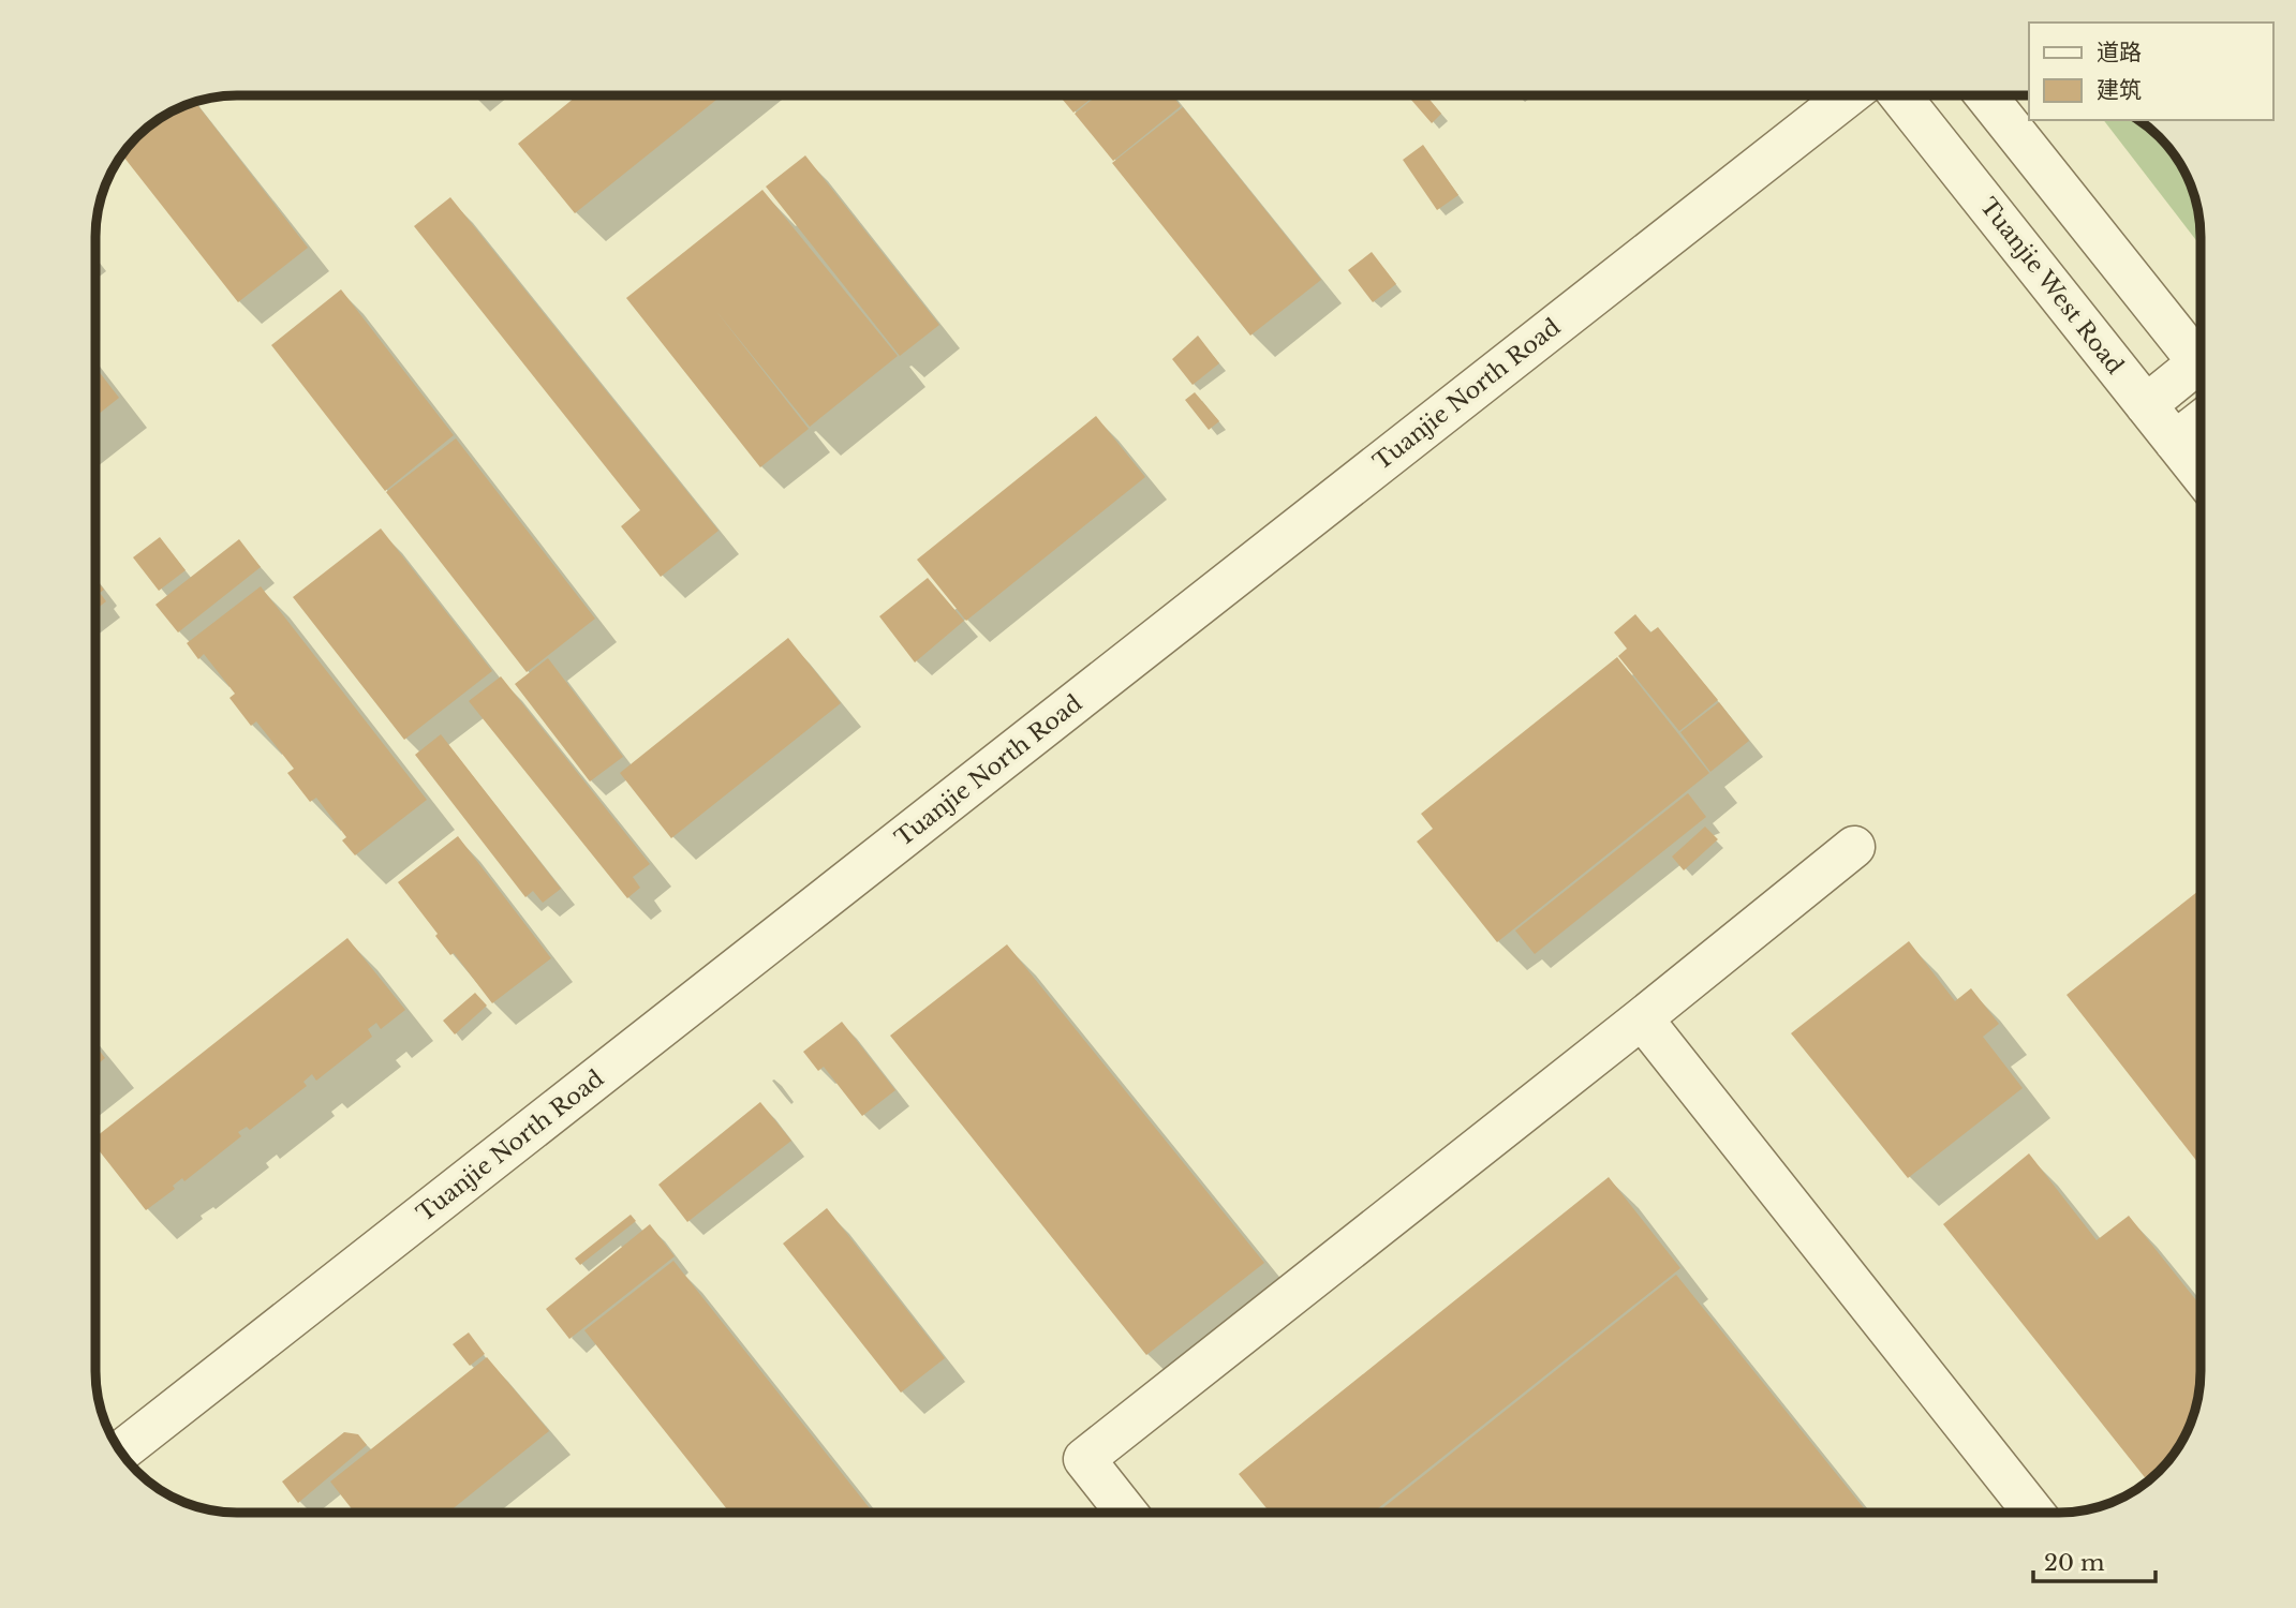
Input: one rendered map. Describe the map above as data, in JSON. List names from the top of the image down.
{
  "streets": {
    "street": ["Tuanjie West Road", "Tuanjie North Road"]
  },
  "legend": ["道路", "建筑"],
  "scale_bar": "20 m"
}
